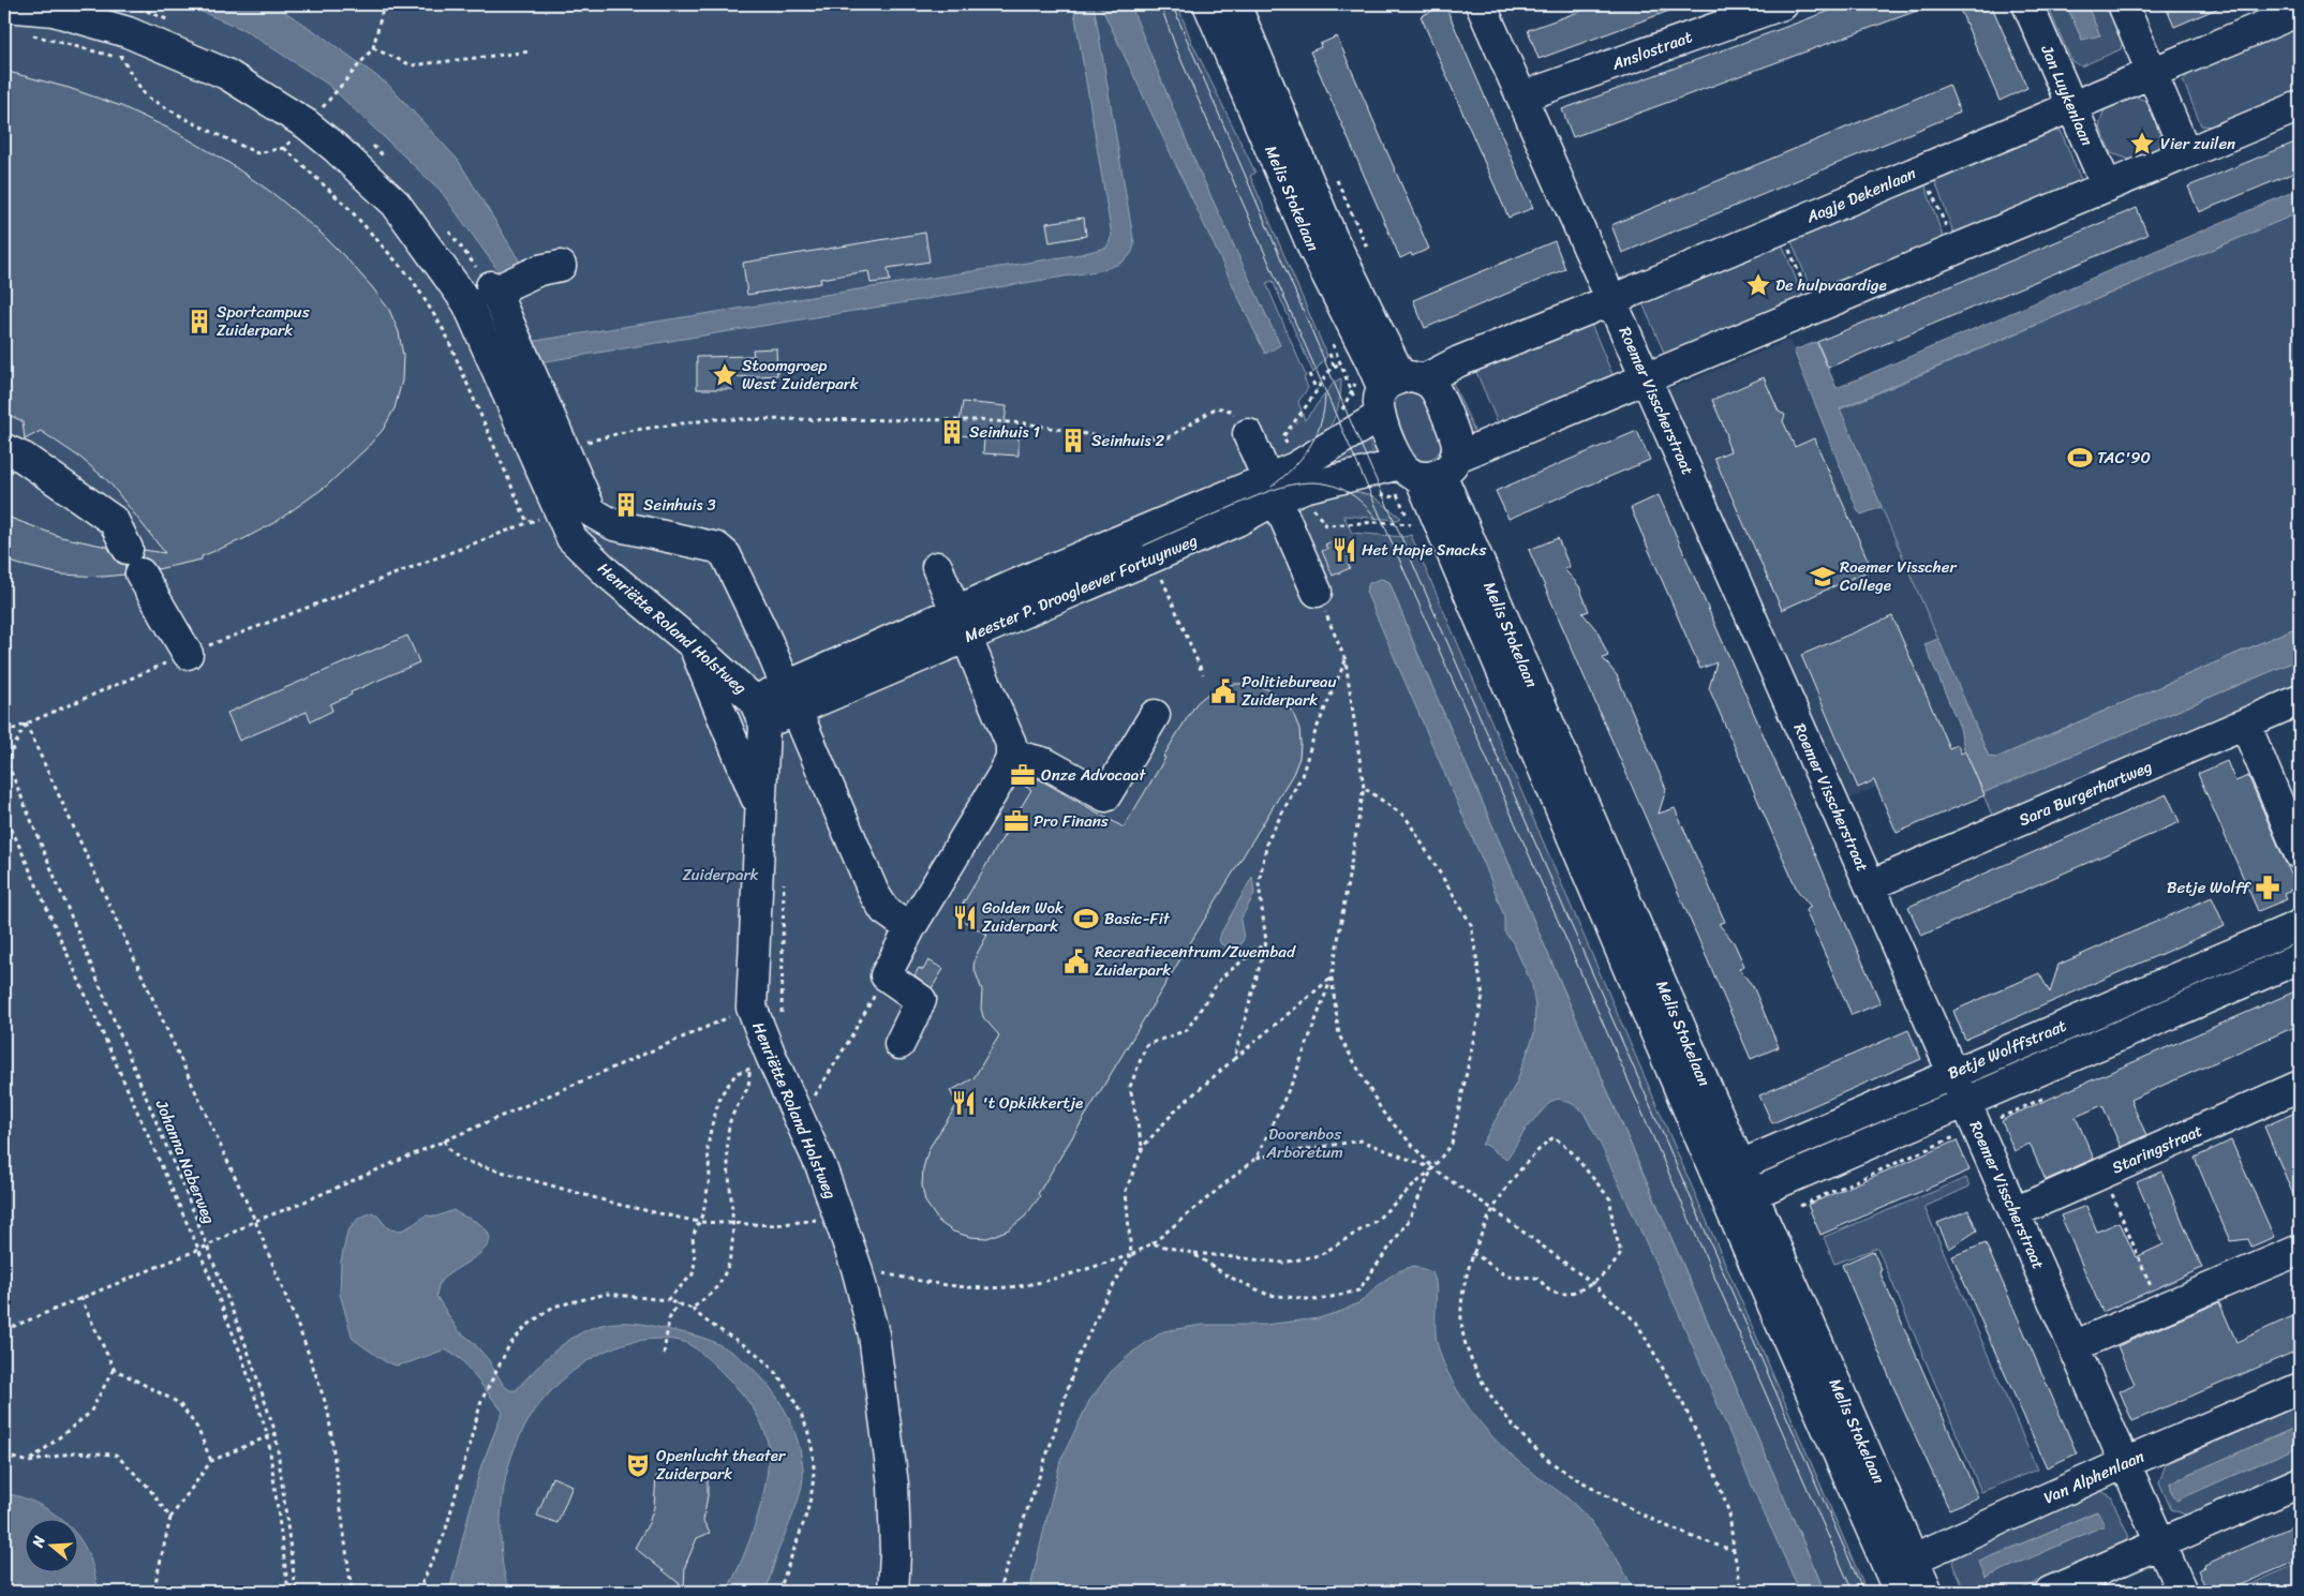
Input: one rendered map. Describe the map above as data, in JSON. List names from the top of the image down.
{
  "streets": {
    "street": [
      "Anslostraat",
      "Jan Luykenlaan",
      "Aagje Dekenlaan",
      "Melis Stokelaan",
      "Roemer Visscherstraat",
      "Meester P. Droogleever Fortuynweg",
      "Henriëtte Roland Holstweg",
      "Sara Burgerhartweg",
      "Betje Wolffstraat",
      "Staringstraat",
      "Van Alphenlaan"
    ],
    "path": ["Johanna Naberweg"]
  },
  "crossings": [
    ["Anslostraat", "Roemer Visscherstraat"],
    ["Jan Luykenlaan", "Aagje Dekenlaan"],
    ["Aagje Dekenlaan", "Melis Stokelaan"],
    ["Aagje Dekenlaan", "Roemer Visscherstraat"],
    ["Aagje Dekenlaan", "Meester P. Droogleever Fortuynweg"],
    ["Melis Stokelaan", "Meester P. Droogleever Fortuynweg"],
    ["Melis Stokelaan", "Betje Wolffstraat"],
    ["Melis Stokelaan", "Van Alphenlaan"],
    ["Roemer Visscherstraat", "Sara Burgerhartweg"],
    ["Roemer Visscherstraat", "Betje Wolffstraat"],
    ["Roemer Visscherstraat", "Staringstraat"],
    ["Roemer Visscherstraat", "Van Alphenlaan"],
    ["Meester P. Droogleever Fortuynweg", "Henriëtte Roland Holstweg"]
  ],
  "parks": ["Zuiderpark", "Doorenbos Arboretum"],
  "places": {
    "place": ["Vier zuilen", "De hulpvaardige", "Stoomgroep West Zuiderpark"],
    "building": [
      "Sportcampus Zuiderpark",
      "Seinhuis 1",
      "Seinhuis 2",
      "Seinhuis 3"
    ],
    "sports": ["TAC'90", "Basic-Fit"],
    "restaurant": ["Het Hapje Snacks", "Golden Wok Zuiderpark", "'t Opkikkertje"],
    "school or university": ["Roemer Visscher College"],
    "public building": ["Politiebureau Zuiderpark", "Recreatiecentrum/Zwembad Zuiderpark"],
    "office": ["Onze Advocaat", "Pro Finans"],
    "pharmacy": ["Betje Wolff"],
    "theatre": ["Openlucht theater Zuiderpark"]
  },
  "north": "left"
}
